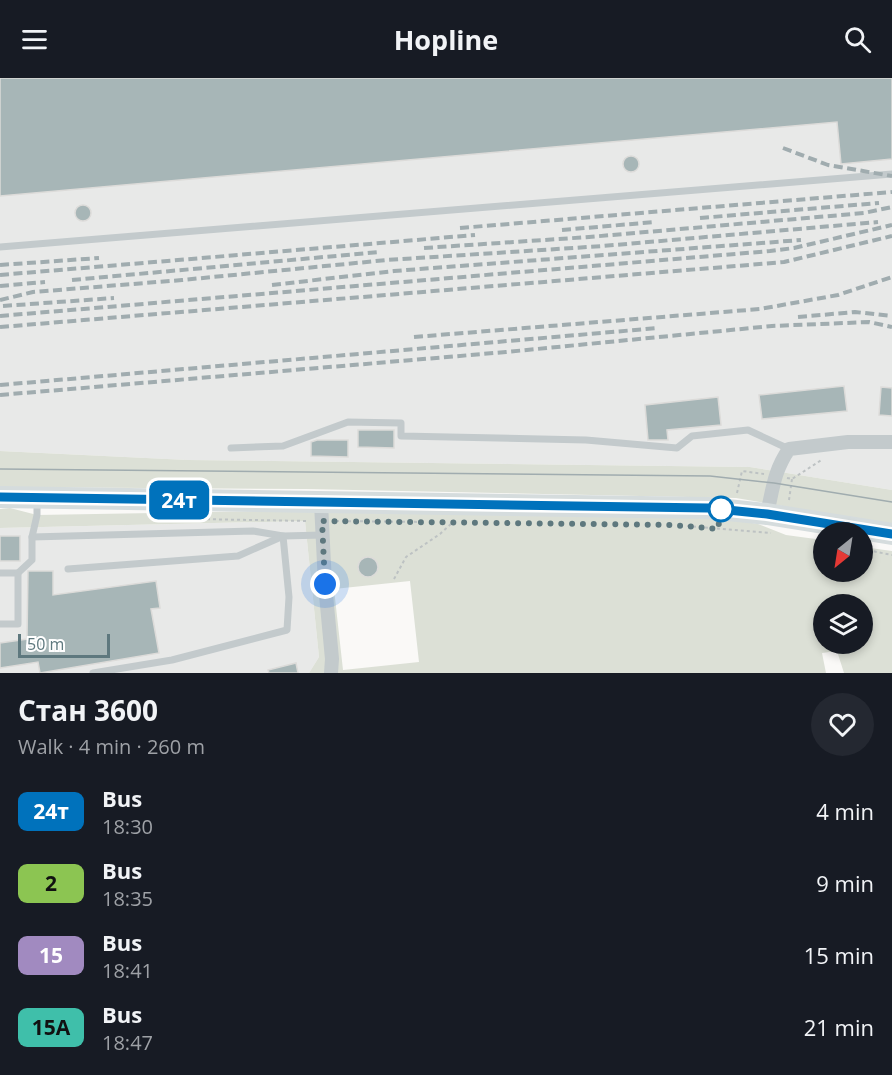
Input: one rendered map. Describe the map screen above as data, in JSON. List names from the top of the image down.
{
  "lines": ["bus line 24т"],
  "scale_bar": "50 m",
  "north": "bottom left",
  "page": {
    "header": "Hopline",
    "on_map": "24т",
    "scale": "50 m",
    "heading": ["Стан 3600", "Walk · 4 min · 260 m"],
    "list": [
      {
        "mark": "24т",
        "name": "Bus",
        "note": "18:30",
        "value": "4 min"
      },
      {
        "mark": "2",
        "name": "Bus",
        "note": "18:35",
        "value": "9 min"
      },
      {
        "mark": "15",
        "name": "Bus",
        "note": "18:41",
        "value": "15 min"
      },
      {
        "mark": "15А",
        "name": "Bus",
        "note": "18:47",
        "value": "21 min"
      }
    ]
  }
}
